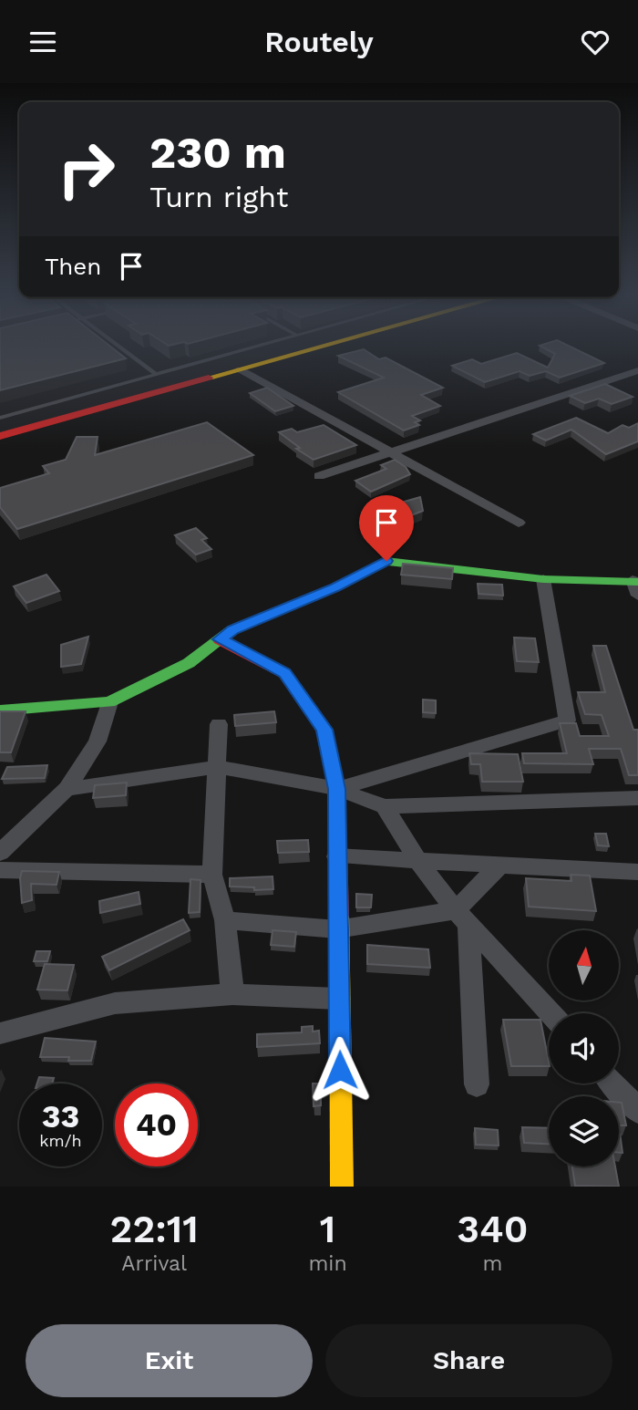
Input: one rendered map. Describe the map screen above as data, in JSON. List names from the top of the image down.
{
  "north": "top",
  "page": {
    "header": "Routely",
    "turn": ["230 m", "Turn right"],
    "then": "Then",
    "speed": "33 km/h",
    "limit": "40",
    "eta": [
      "22:11",
      "Arrival",
      "1",
      "min",
      "340",
      "m"
    ],
    "buttons": ["Exit", "Share"]
  }
}
